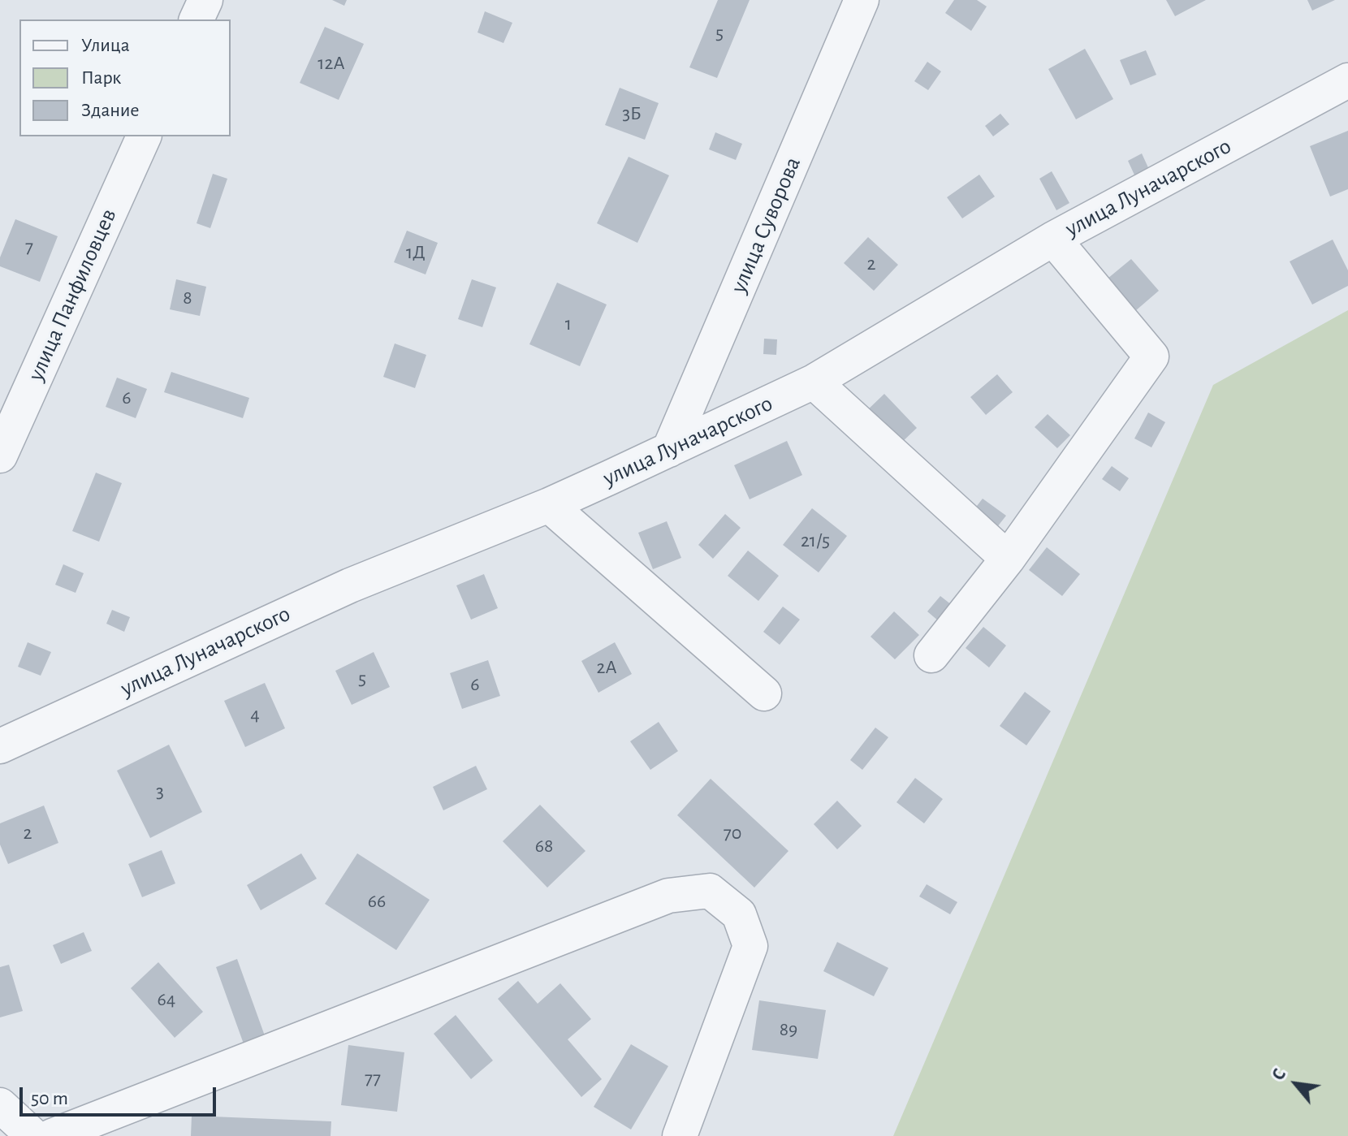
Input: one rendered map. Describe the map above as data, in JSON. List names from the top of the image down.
{
  "streets": {
    "street": ["улица Луначарского", "улица Суворова", "улица Панфиловцев"]
  },
  "crossings": [
    ["улица Луначарского", "улица Суворова"]
  ],
  "house_numbers": [
    "5",
    "12А",
    "3Б",
    "7",
    "1Д",
    "2",
    "8",
    "1",
    "6",
    "21/5",
    "2А",
    "5",
    "6",
    "4",
    "3",
    "2",
    "70",
    "68",
    "66",
    "64",
    "89",
    "77"
  ],
  "legend": ["Улица", "Парк", "Здание"],
  "scale_bar": "50 m",
  "north": "top left"
}
